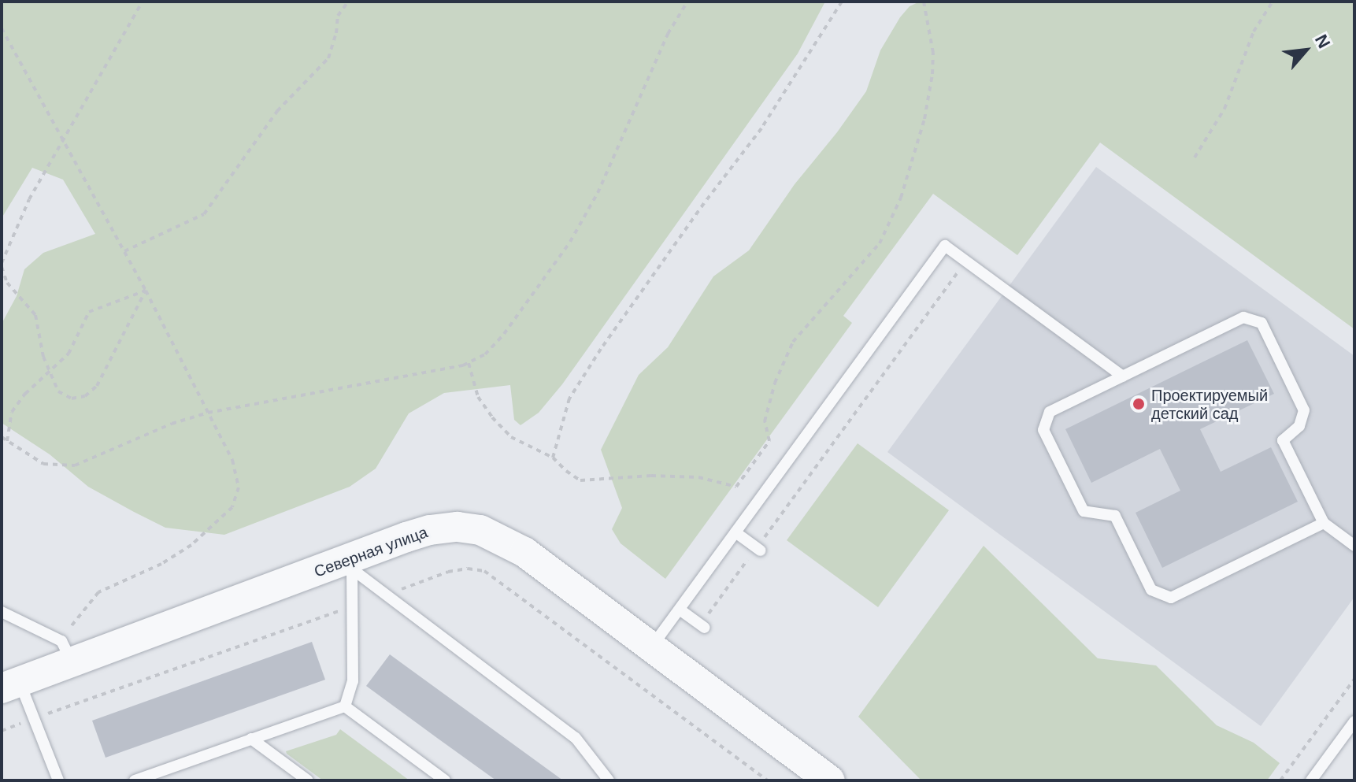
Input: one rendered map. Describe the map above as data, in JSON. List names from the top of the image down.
{
  "streets": {
    "street": ["Северная улица"]
  },
  "places": ["Проектируемый детский сад"],
  "north": "top right"
}
